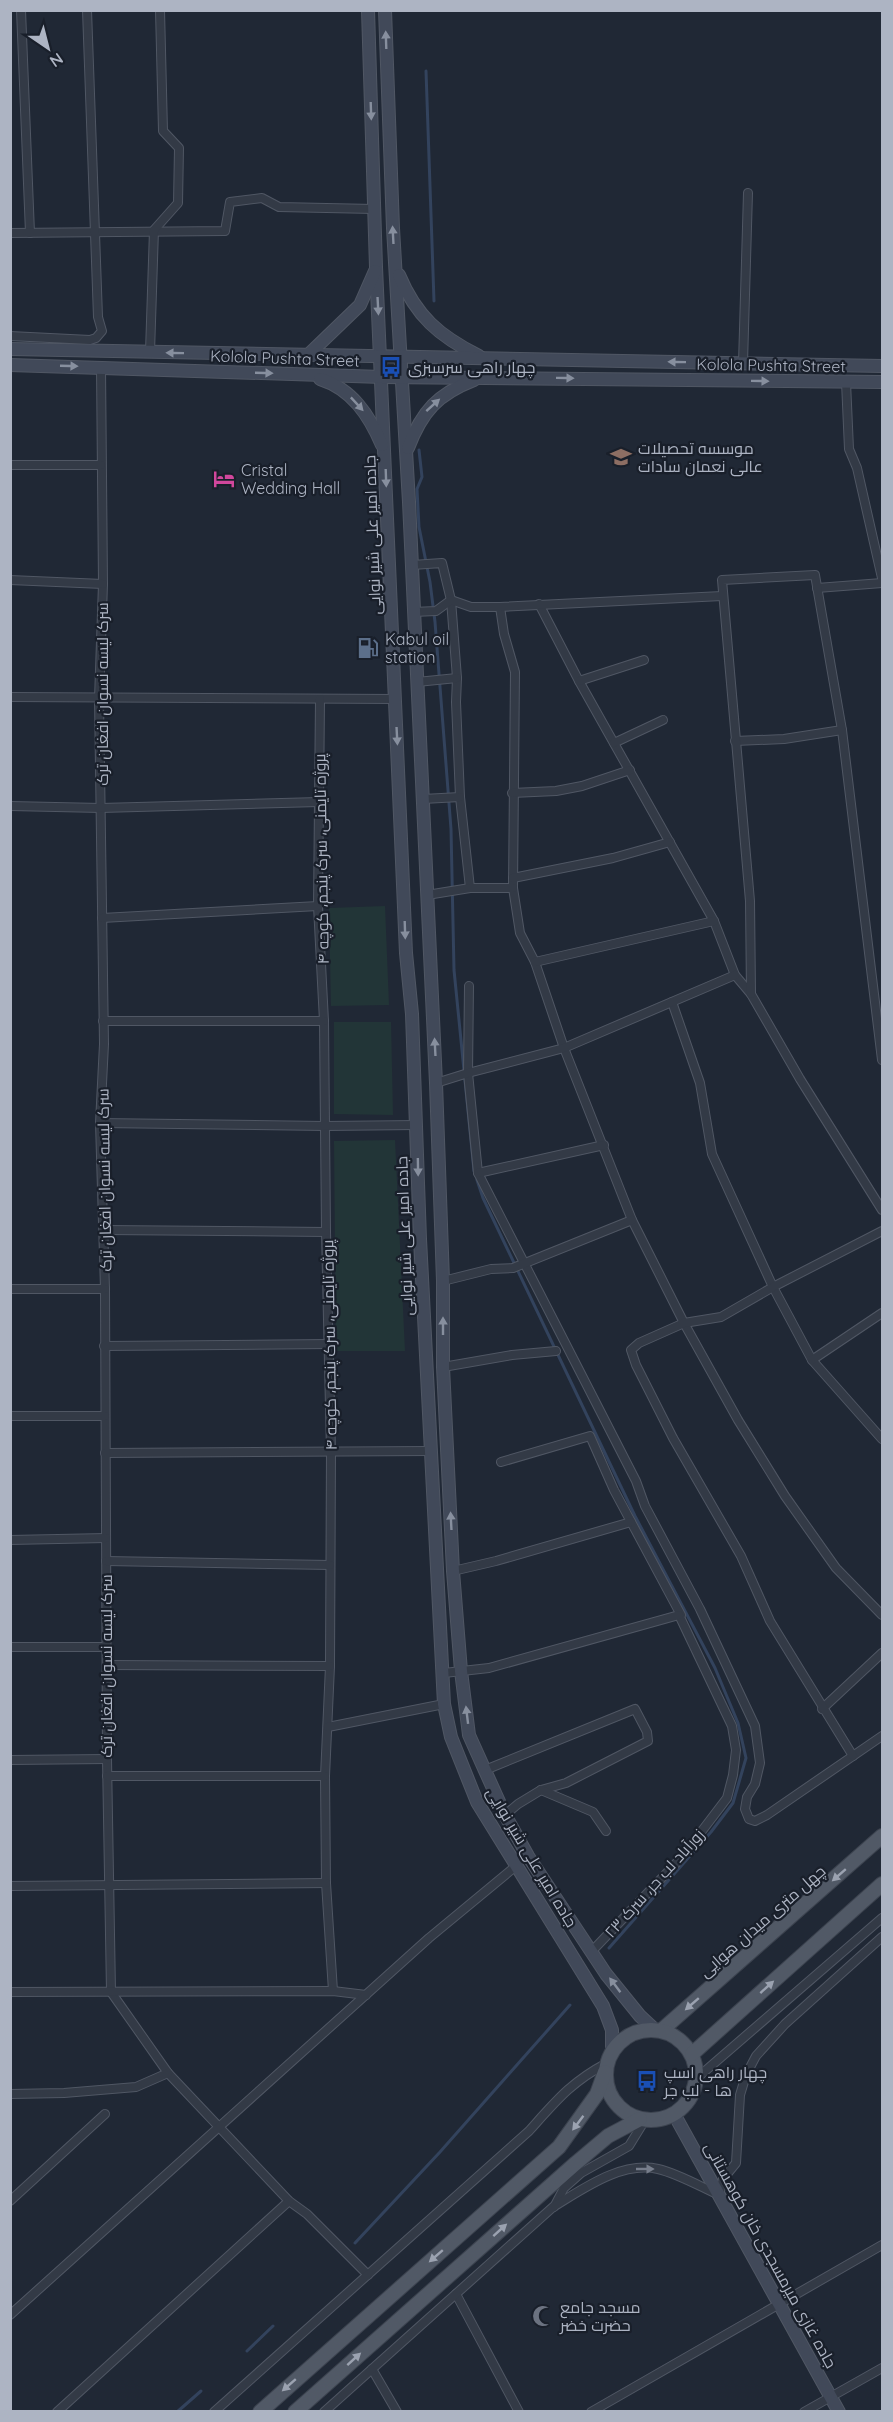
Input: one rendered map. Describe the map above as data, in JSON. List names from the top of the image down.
{
  "streets": {
    "main road": [
      "Kolola Pushta Street",
      "جاده امیر علی شیر نوایی",
      "چهل متری میدان هوایی",
      "جاده غازی میرمسجدی خان کوهستانی"
    ],
    "street": ["سرک لیسه نسوان افغان‌ ترک", "پروژه تایمنی، سرک پنجم، کوچه ۴", "زورآباد لب جر، سرک ۲۳"]
  },
  "crossings": [
    ["Kolola Pushta Street", "جاده امیر علی شیر نوایی"],
    ["Kolola Pushta Street", "سرک لیسه نسوان افغان‌ ترک"],
    ["جاده امیر علی شیر نوایی", "چهل متری میدان هوایی"],
    ["جاده امیر علی شیر نوایی", "جاده غازی میرمسجدی خان کوهستانی"],
    ["چهل متری میدان هوایی", "جاده غازی میرمسجدی خان کوهستانی"]
  ],
  "places": {
    "bus stop": ["چهار راهی سرسبزی", "چهار راهی اسپ ها - لب جر"],
    "school or university": ["موسسه تحصیلات عالی نعمان سادات"],
    "hotel": ["Cristal Wedding Hall"],
    "fuel station": ["Kabul oil station"],
    "mosque": ["مسجد جامع حضرت خضر"]
  },
  "north": "bottom right"
}
